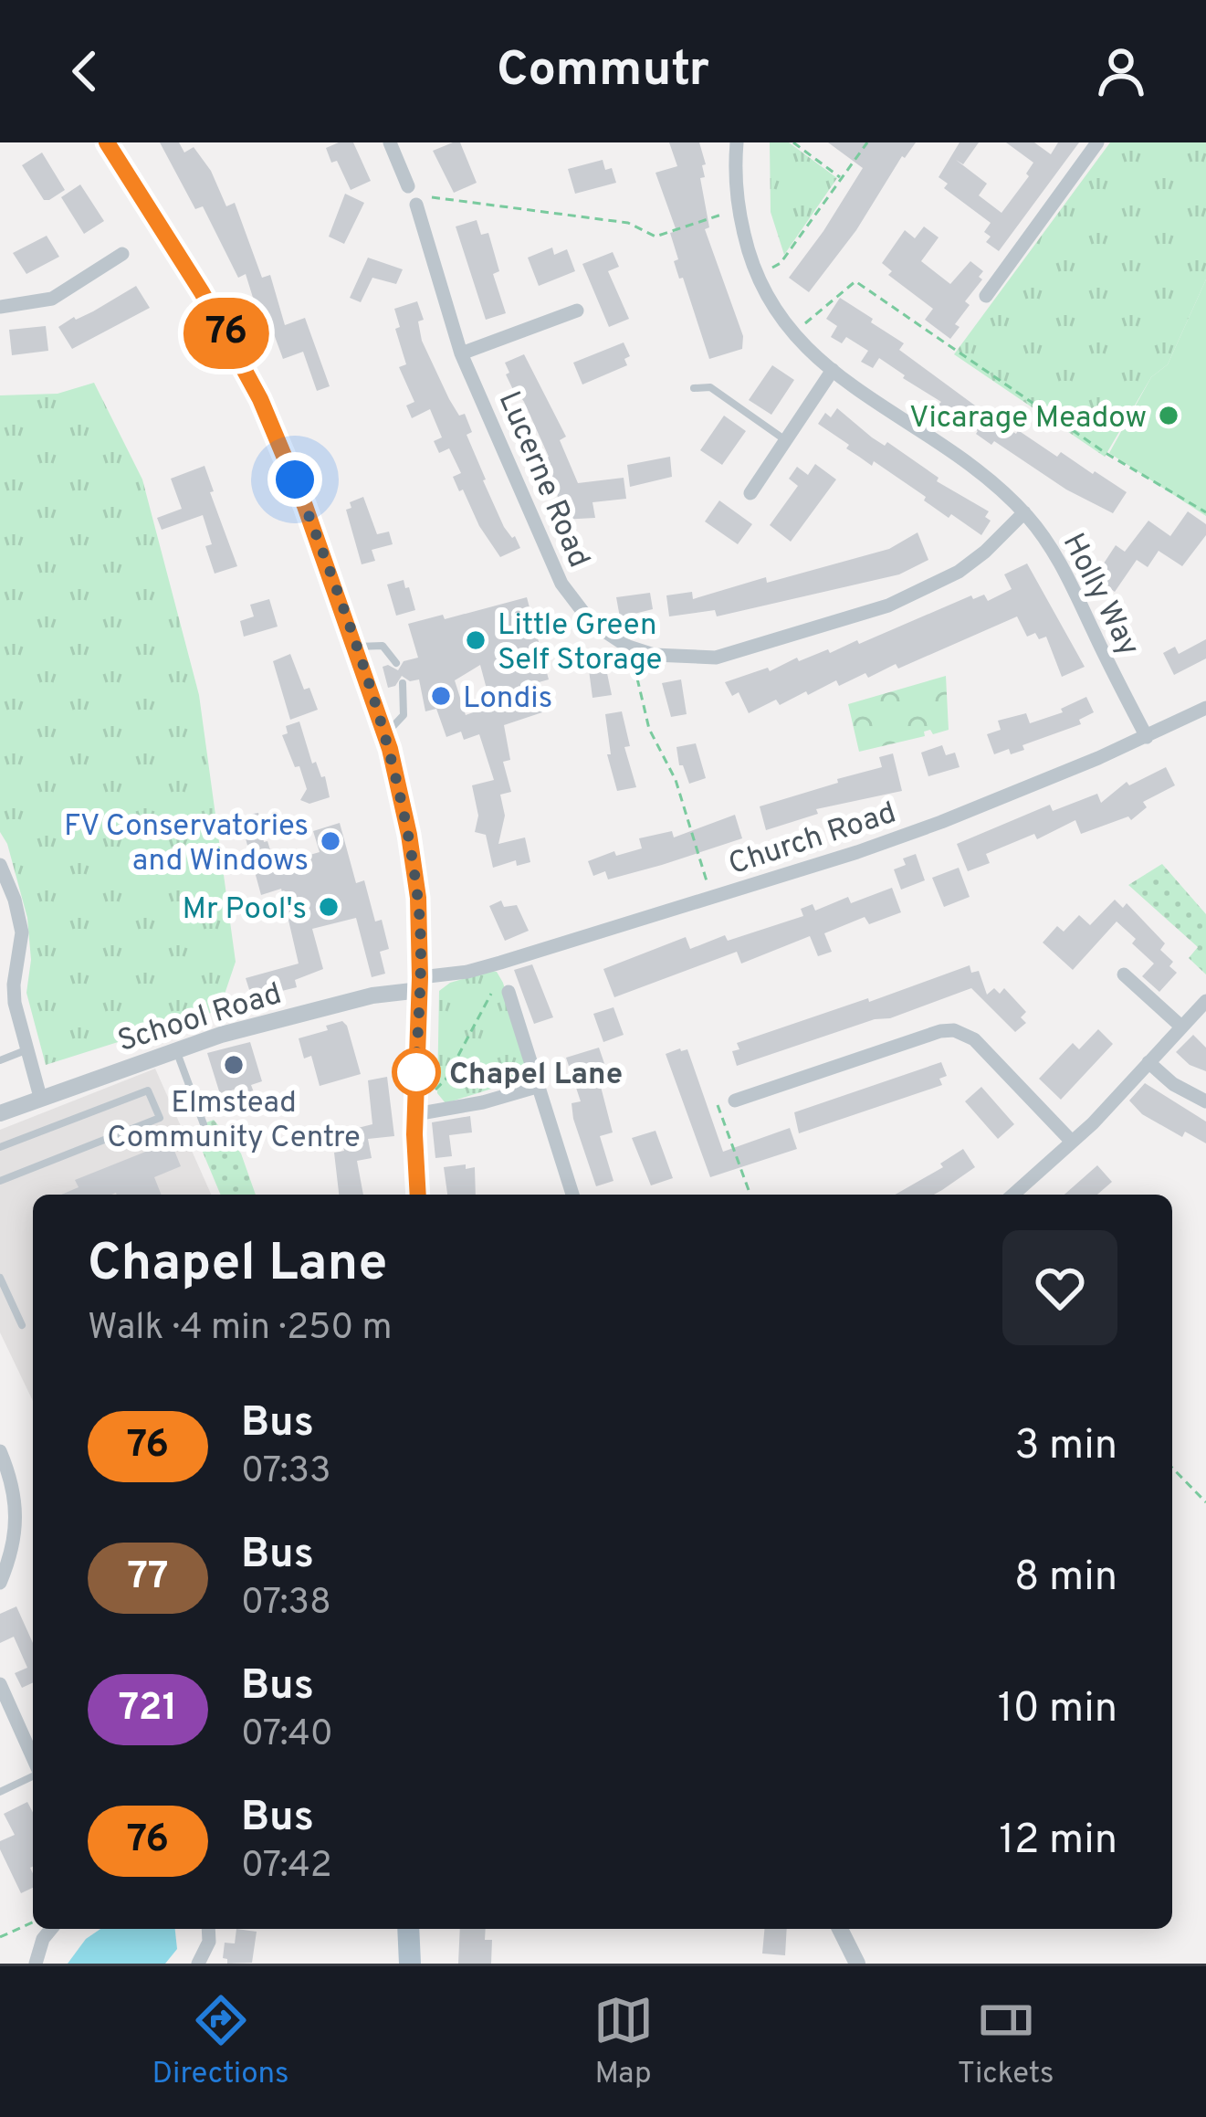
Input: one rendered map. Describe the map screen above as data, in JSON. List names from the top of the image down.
{
  "streets": {
    "street": [
      "Lucerne Road",
      "Holly Way",
      "Church Road",
      "School Road"
    ]
  },
  "crossings": [
    ["Lucerne Road", "Holly Way"],
    ["Holly Way", "Church Road"],
    ["Church Road", "School Road"]
  ],
  "places": [
    "Vicarage Meadow",
    "Little Green Self Storage",
    "Londis",
    "FV Conservatories and Windows",
    "Mr Pool's",
    "Elmstead Community Centre",
    "Chapel Lane"
  ],
  "lines": ["bus line 76"],
  "page": {
    "header": "Commutr",
    "on_map": "76",
    "heading": ["Chapel Lane", "Walk · 4 min · 250 m"],
    "list": [
      {
        "mark": "76",
        "name": "Bus",
        "note": "07:33",
        "value": "3 min"
      },
      {
        "mark": "77",
        "name": "Bus",
        "note": "07:38",
        "value": "8 min"
      },
      {
        "mark": "721",
        "name": "Bus",
        "note": "07:40",
        "value": "10 min"
      },
      {
        "mark": "76",
        "name": "Bus",
        "note": "07:42",
        "value": "12 min"
      }
    ],
    "tabs": ["Directions", "Map", "Tickets"]
  }
}
